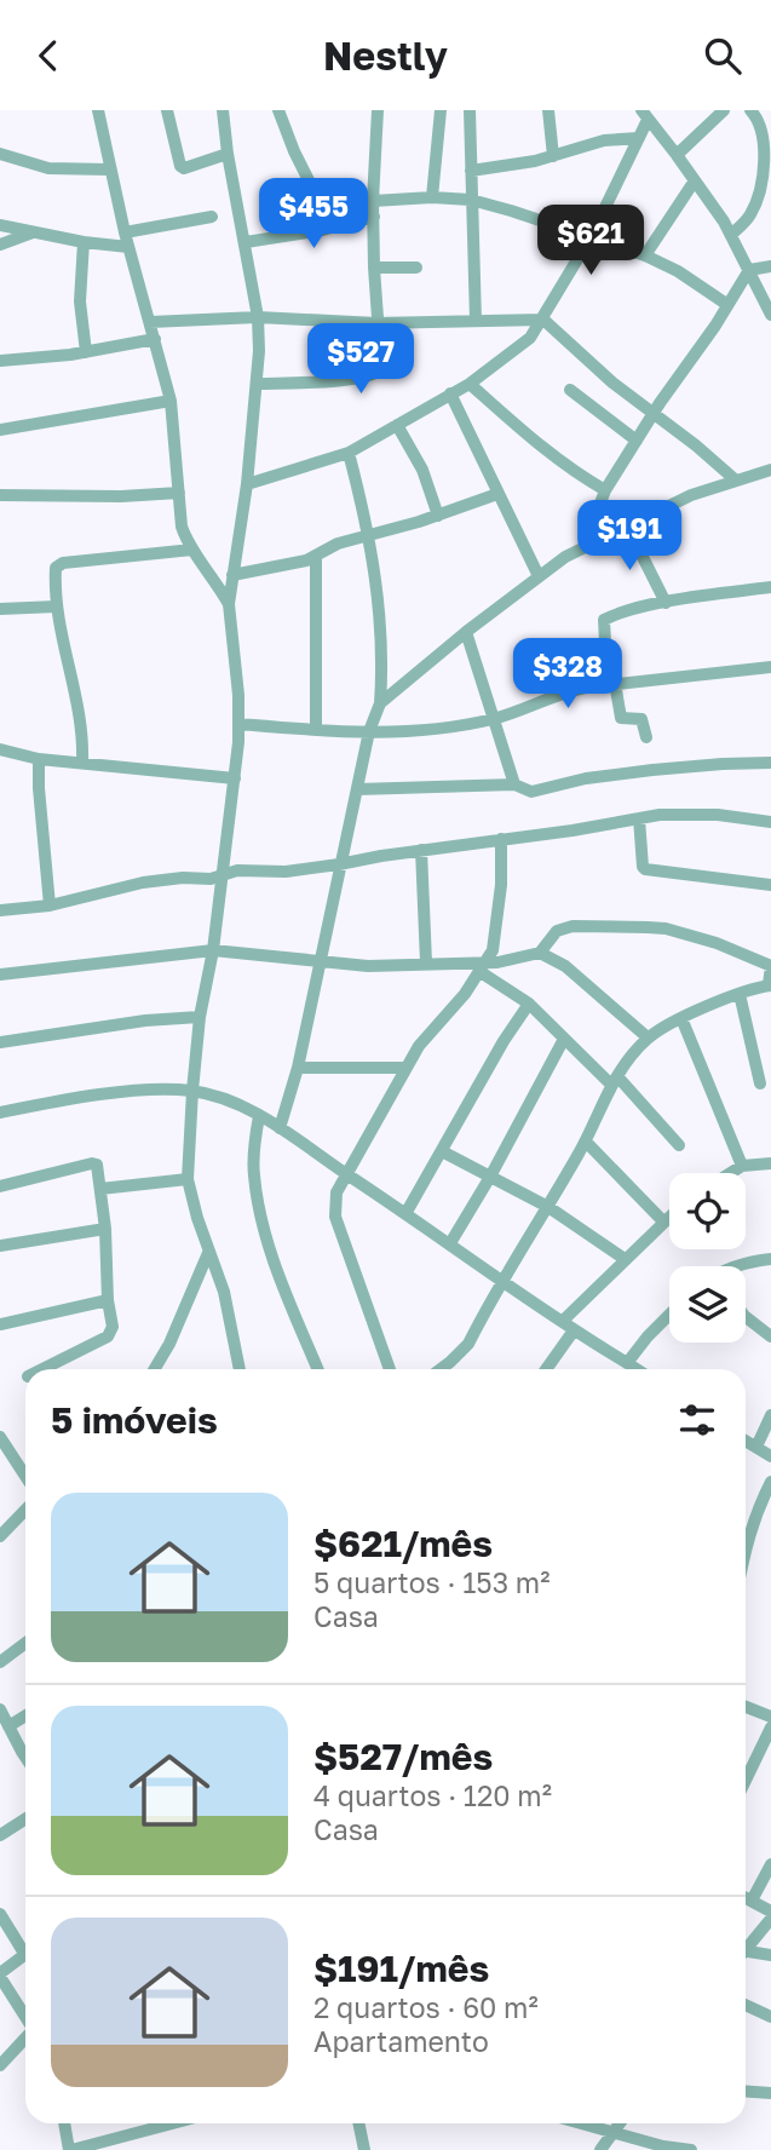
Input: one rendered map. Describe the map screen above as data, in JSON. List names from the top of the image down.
{
  "page": {
    "header": "Nestly",
    "price": [
      "$455",
      "$621",
      "$527",
      "$191",
      "$328"
    ],
    "heading": "5 imóveis",
    "list": [
      {
        "name": "$621/mês",
        "note": "5 quartos · 153 m² · Casa"
      },
      {
        "name": "$527/mês",
        "note": "4 quartos · 120 m² · Casa"
      },
      {
        "name": "$191/mês",
        "note": "2 quartos · 60 m² · Apartamento"
      }
    ]
  }
}
